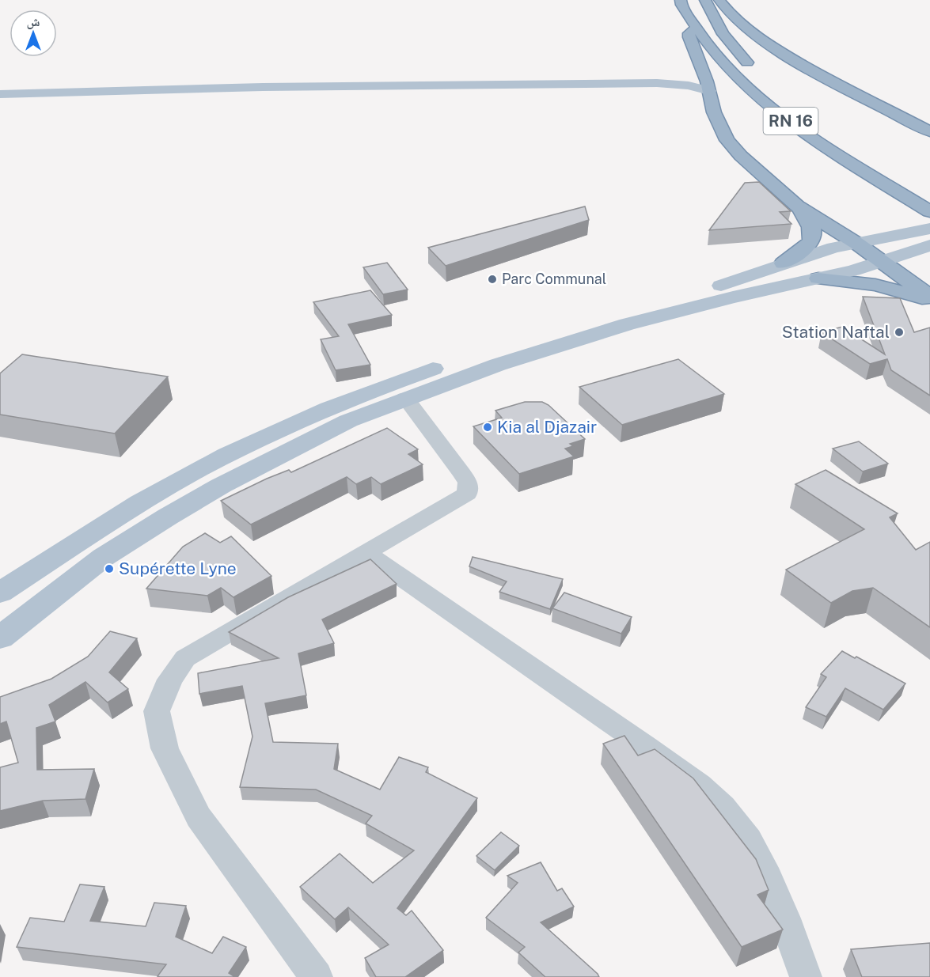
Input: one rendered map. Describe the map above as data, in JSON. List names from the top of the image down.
{
  "streets": {
    "highway": ["RN 16"]
  },
  "places": [
    "Parc Communal",
    "Station Naftal",
    "Kia al Djazair",
    "Supérette Lyne"
  ],
  "north": "top"
}
